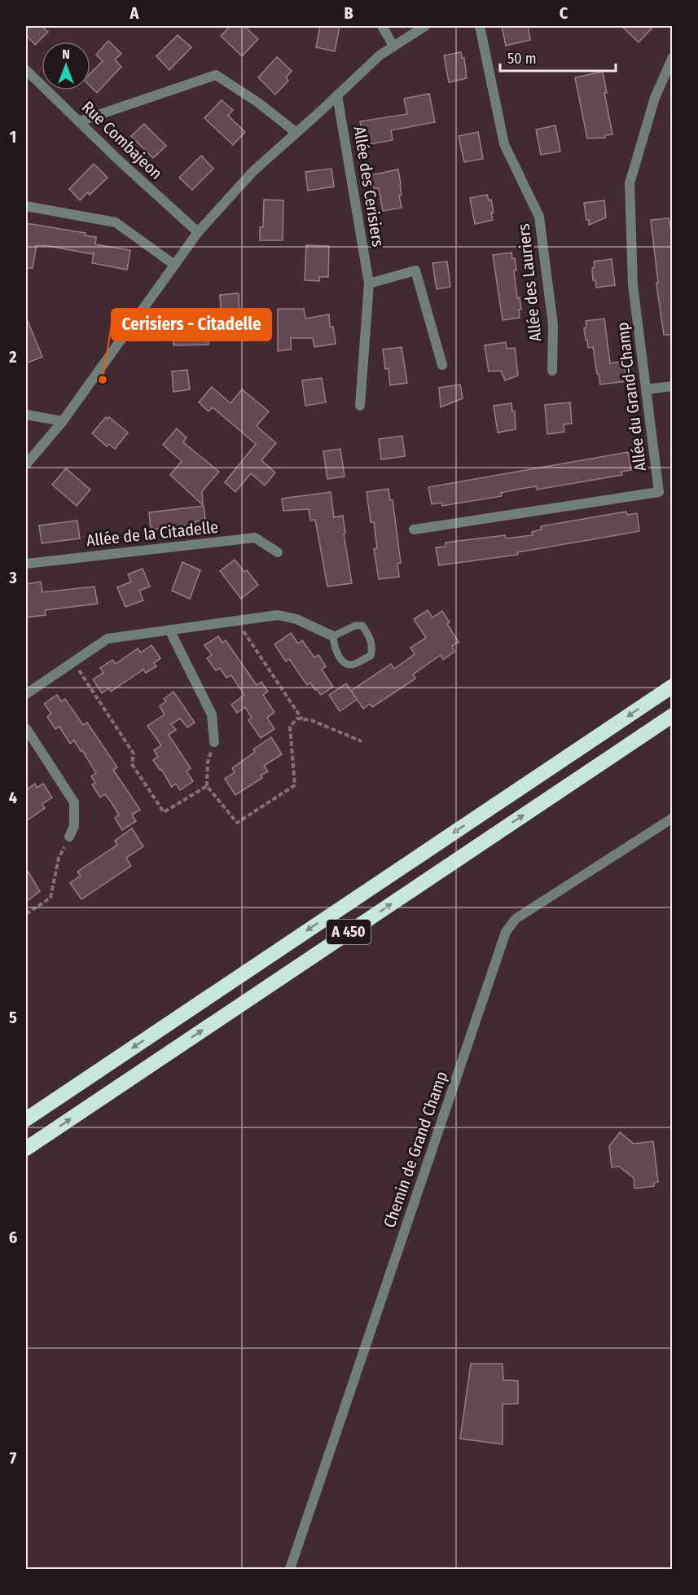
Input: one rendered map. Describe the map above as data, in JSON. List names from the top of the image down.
{
  "streets": {
    "highway": ["A 450"],
    "street": [
      "Rue Combajeon",
      "Allée des Cerisiers",
      "Allée des Lauriers",
      "Allée du Grand-Champ",
      "Allée de la Citadelle",
      "Chemin de Grand Champ"
    ]
  },
  "places": ["Cerisiers - Citadelle"],
  "scale_bar": "50 m",
  "north": "top",
  "grid": {
    "columns": ["A", "B", "C"],
    "rows": [
      "1",
      "2",
      "3",
      "4",
      "5",
      "6",
      "7"
    ]
  }
}
